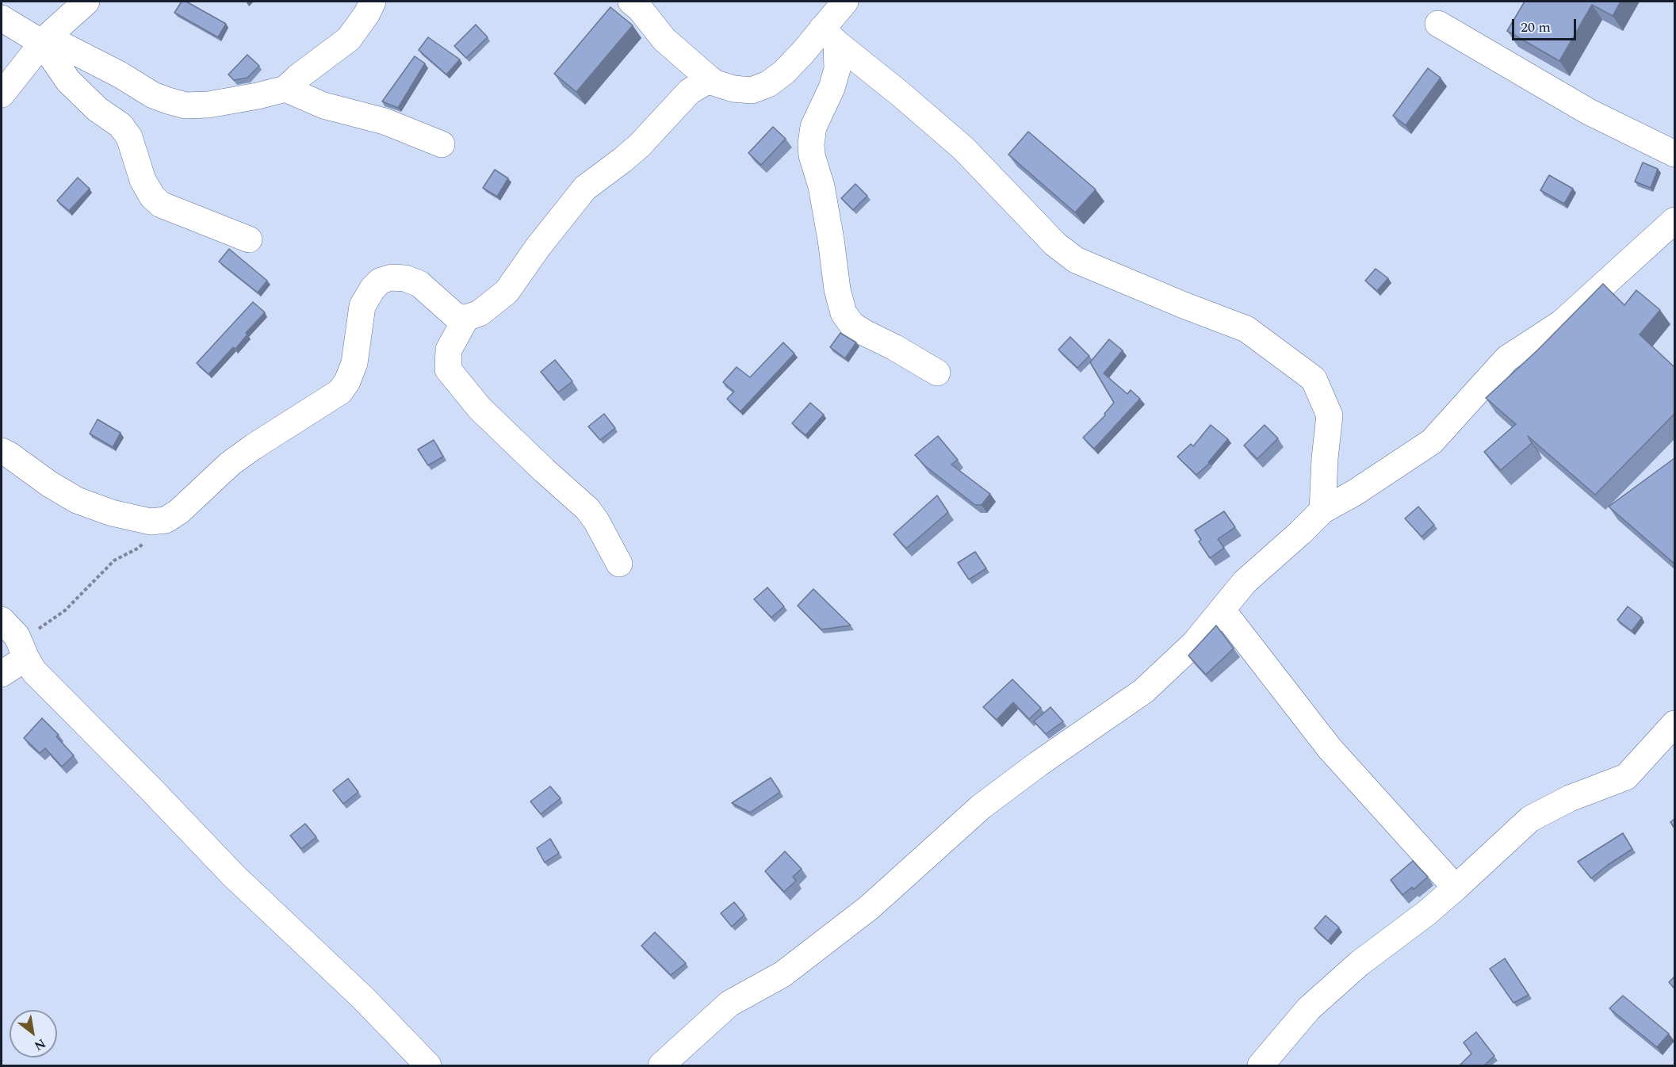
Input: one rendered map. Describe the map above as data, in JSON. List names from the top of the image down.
{
  "scale_bar": "20 m",
  "north": "bottom right"
}
